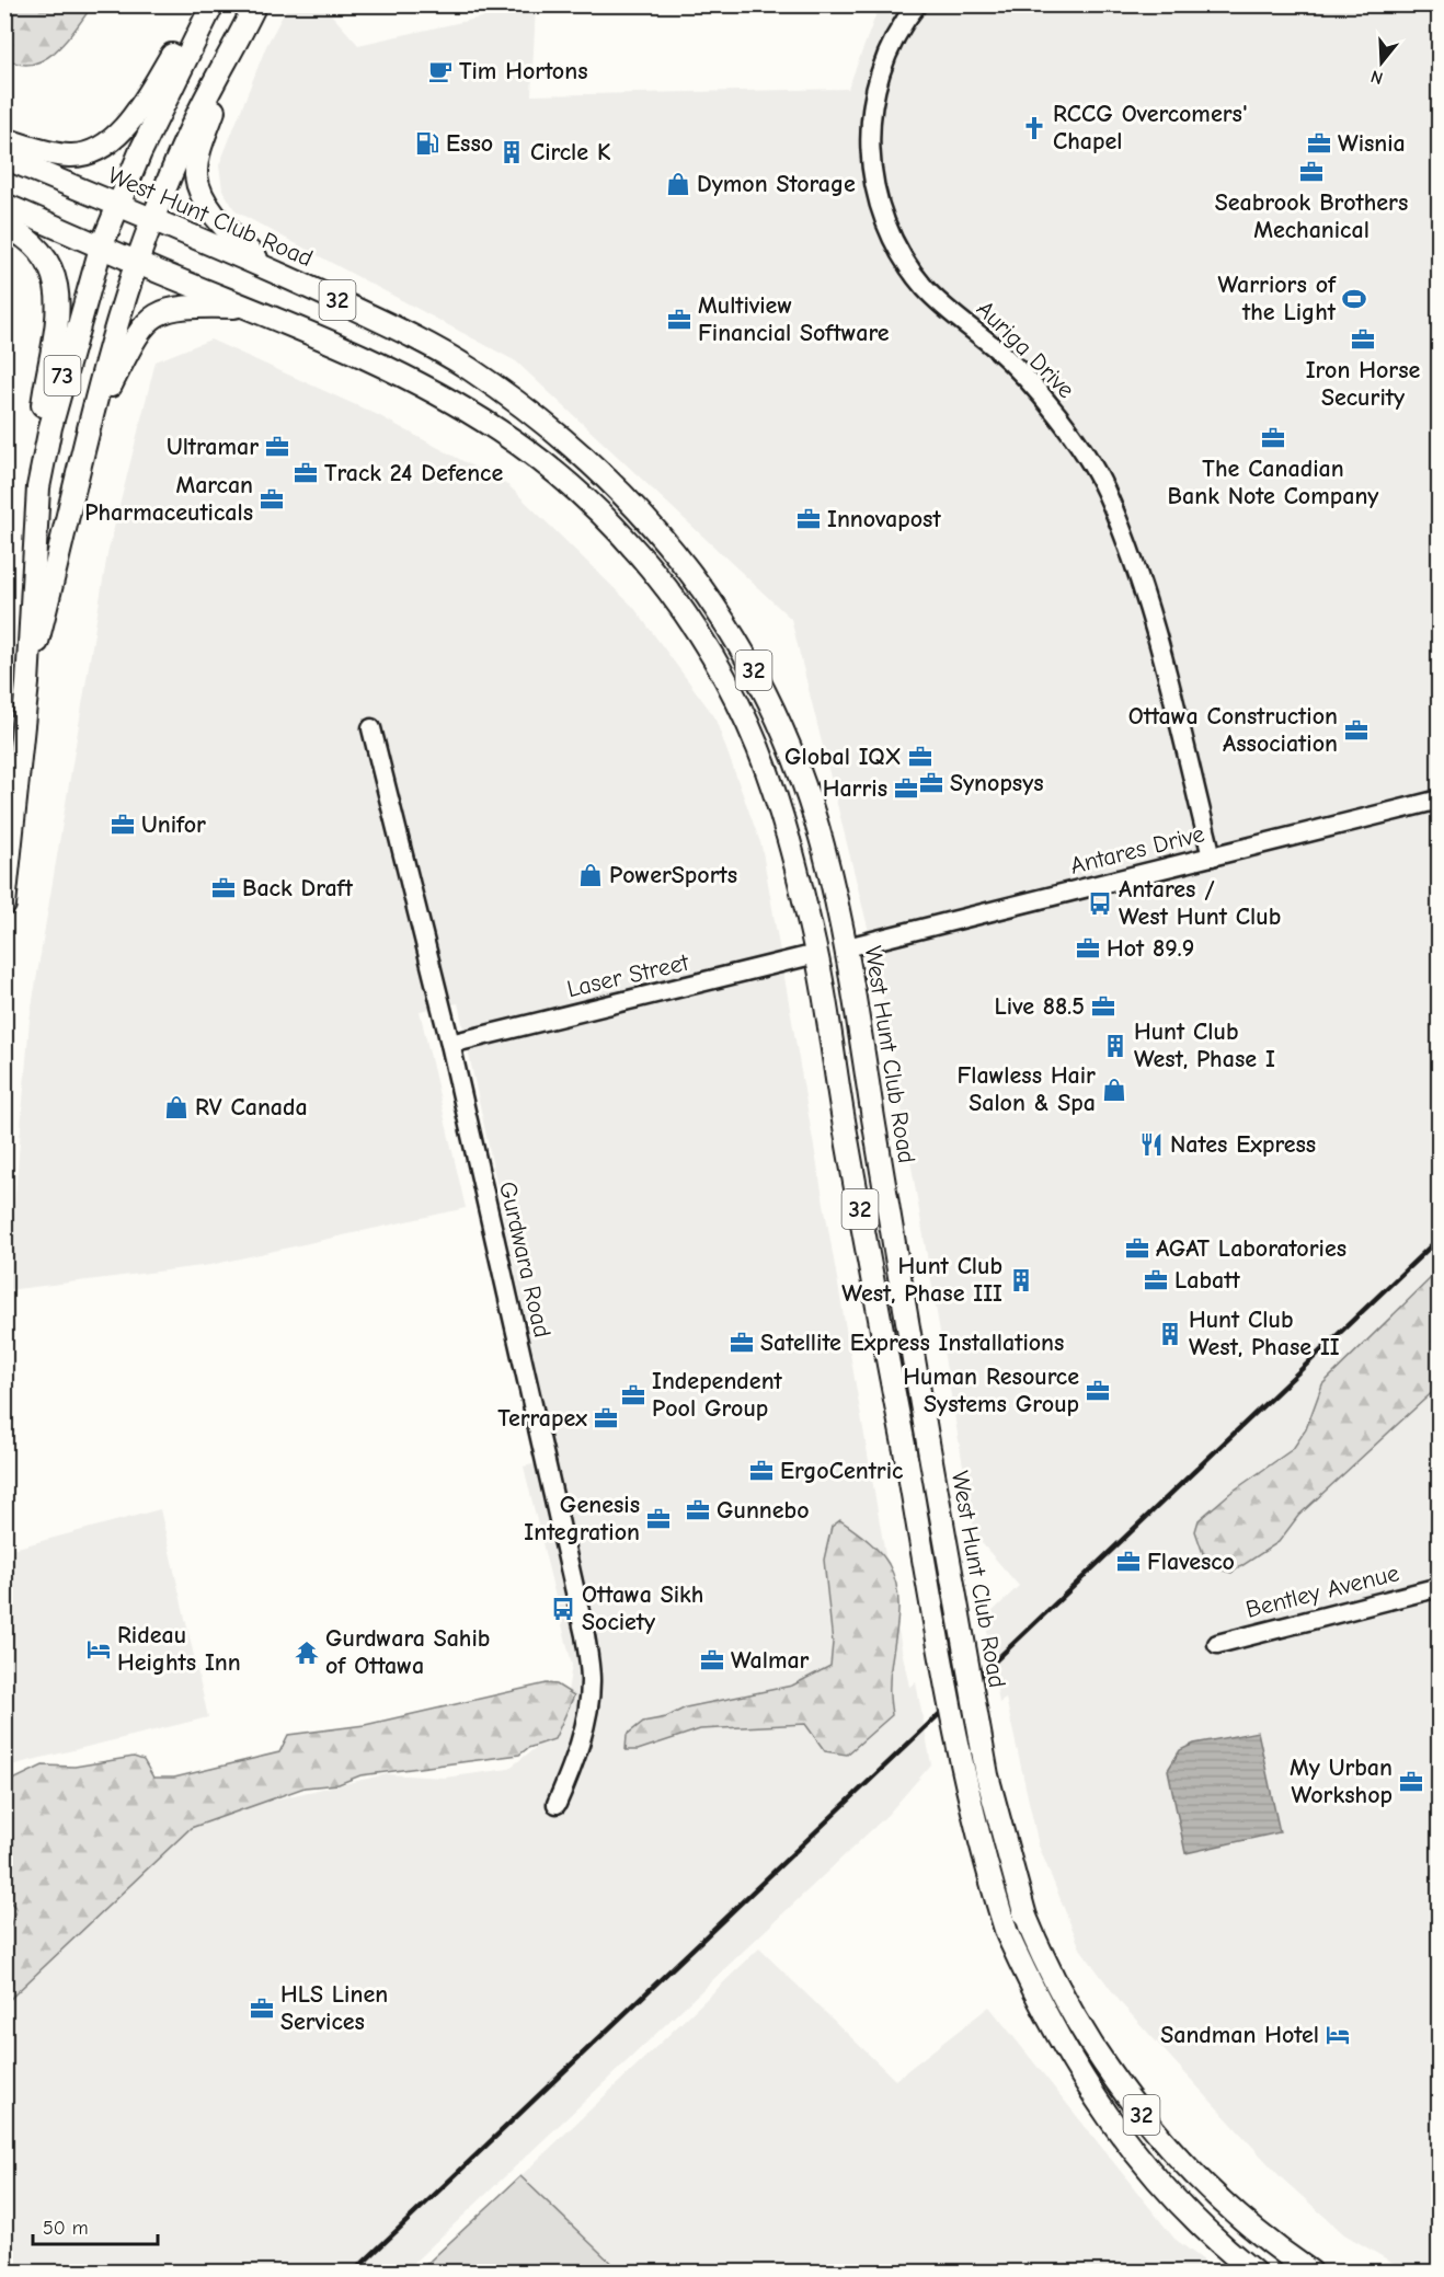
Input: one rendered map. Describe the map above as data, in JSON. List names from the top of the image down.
{
  "streets": {
    "main road": ["West Hunt Club Road", "32", "73"],
    "street": [
      "Auriga Drive",
      "Antares Drive",
      "Laser Street",
      "Gurdwara Road",
      "Bentley Avenue"
    ]
  },
  "crossings": [
    ["West Hunt Club Road", "73"],
    ["West Hunt Club Road", "Antares Drive"],
    ["West Hunt Club Road", "Laser Street"],
    ["Auriga Drive", "Antares Drive"],
    ["Laser Street", "Gurdwara Road"]
  ],
  "places": {
    "cafe": ["Tim Hortons"],
    "church": ["RCCG Overcomers' Chapel"],
    "fuel station": ["Esso"],
    "office": [
      "Wisnia",
      "Seabrook Brothers Mechanical",
      "Multiview Financial Software",
      "Iron Horse Security",
      "The Canadian Bank Note Company",
      "Ultramar",
      "Track 24 Defence",
      "Marcan Pharmaceuticals",
      "Innovapost",
      "Ottawa Construction Association",
      "Global IQX",
      "Synopsys",
      "Harris",
      "Unifor",
      "Back Draft",
      "Hot 89.9",
      "Live 88.5",
      "AGAT Laboratories",
      "Labatt",
      "Satellite Express Installations",
      "Human Resource Systems Group",
      "Independent Pool Group",
      "Terrapex",
      "ErgoCentric",
      "Gunnebo",
      "Genesis Integration",
      "Flavesco",
      "Walmar",
      "My Urban Workshop",
      "HLS Linen Services"
    ],
    "building": [
      "Circle K",
      "Hunt Club West, Phase I",
      "Hunt Club West, Phase III",
      "Hunt Club West, Phase II"
    ],
    "shop": [
      "Dymon Storage",
      "PowerSports",
      "Flawless Hair Salon & Spa",
      "RV Canada"
    ],
    "sports": ["Warriors of the Light"],
    "bus stop": ["Antares / West Hunt Club", "Ottawa Sikh Society"],
    "restaurant": ["Nates Express"],
    "hotel": ["Rideau Heights Inn", "Sandman Hotel"],
    "temple": ["Gurdwara Sahib of Ottawa"]
  },
  "scale_bar": "50 m",
  "north": "bottom"
}
